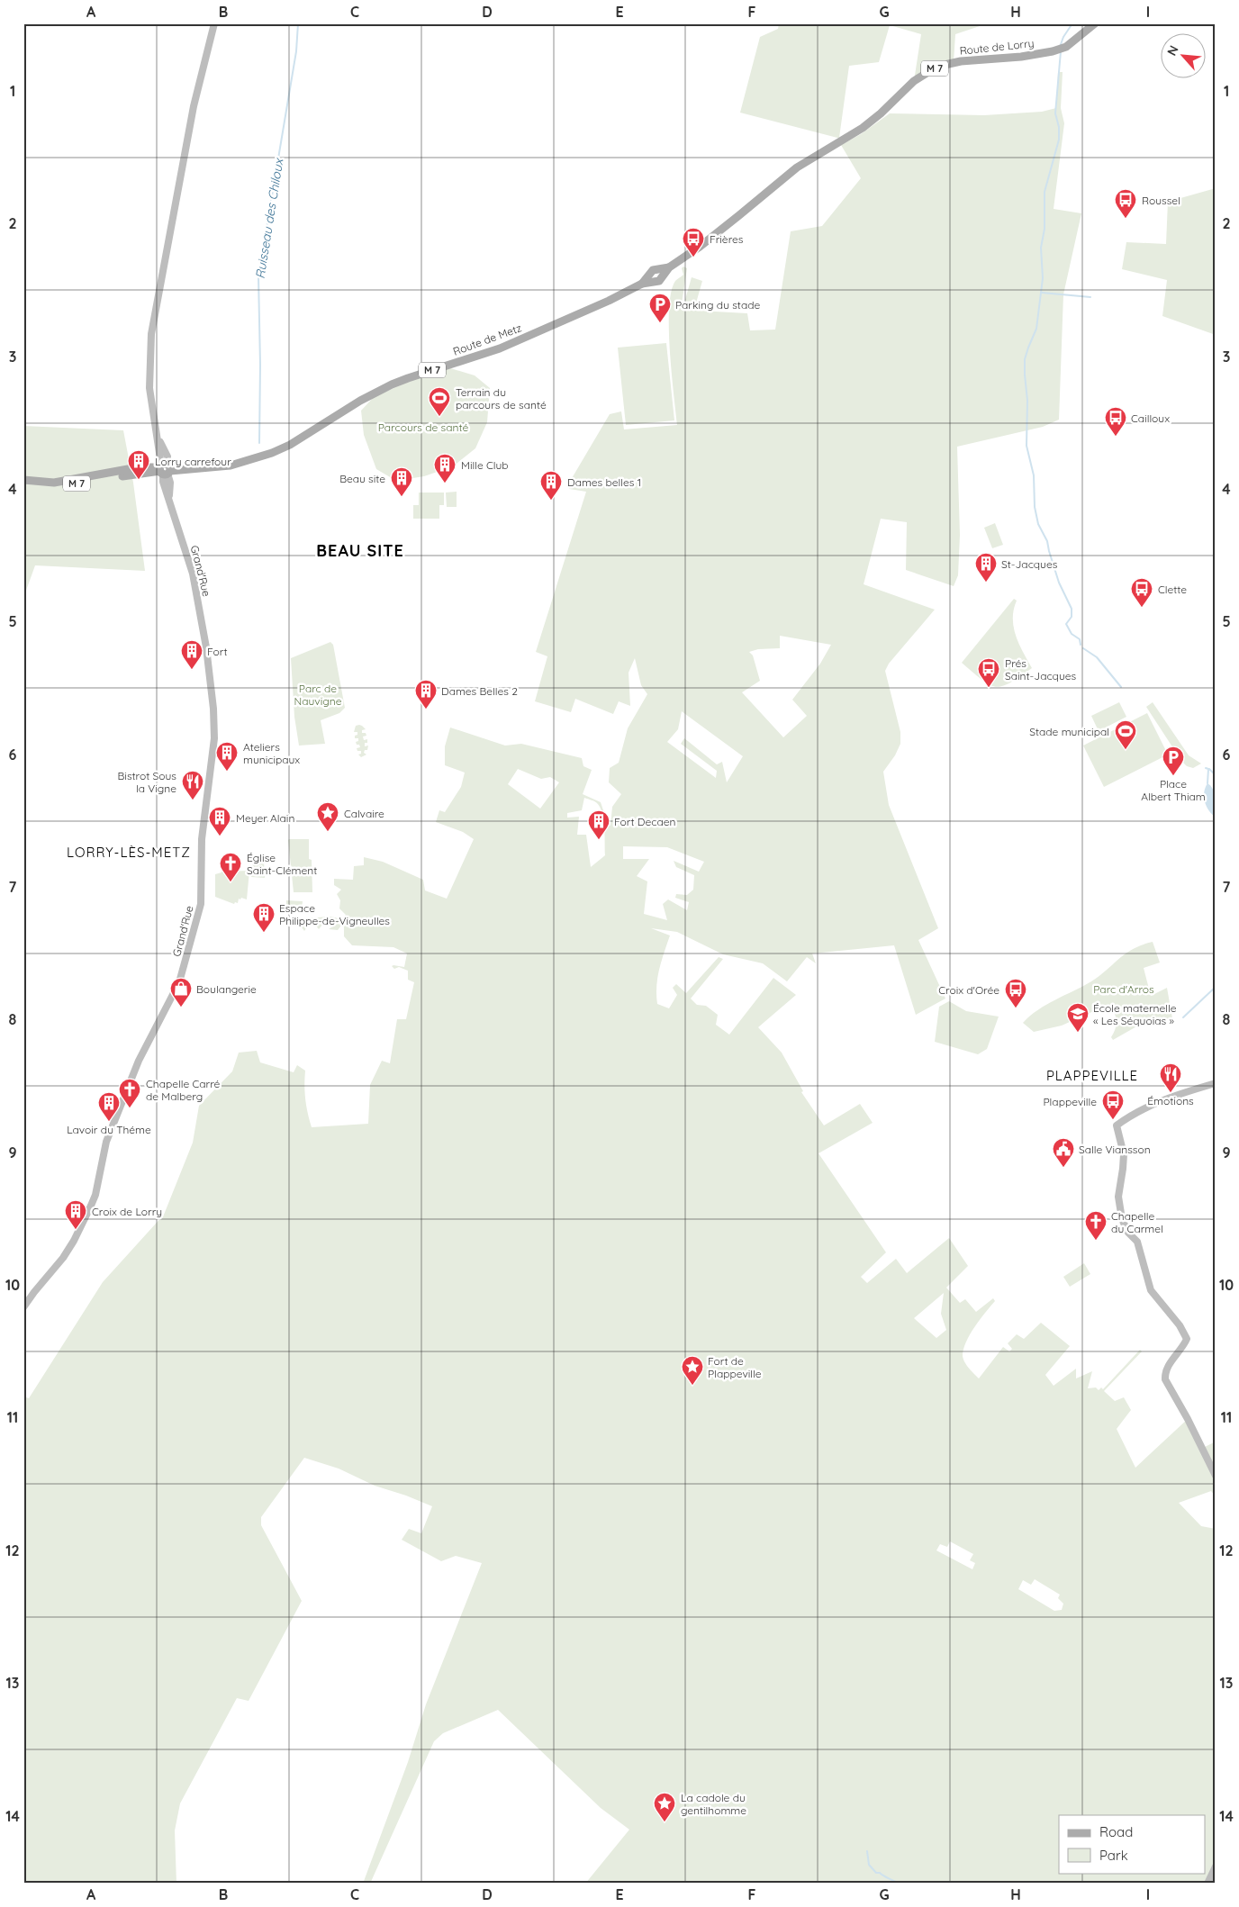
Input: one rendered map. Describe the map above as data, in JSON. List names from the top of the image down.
{
  "streets": {
    "main road": ["Route de Lorry", "M 7", "Route de Metz"],
    "street": ["Grand'Rue"]
  },
  "crossings": [
    ["Route de Lorry", "Route de Metz"],
    ["Route de Metz", "Grand'Rue"]
  ],
  "districts": ["BEAU SITE", "LORRY-LÈS-METZ", "PLAPPEVILLE"],
  "water": ["Ruisseau des Chiloux"],
  "parks": ["Parcours de santé", "Parc de Nauvigne", "Parc d'Arros"],
  "places": {
    "bus stop": [
      "Roussel",
      "Frières",
      "Cailloux",
      "Clette",
      "Prés Saint-Jacques",
      "Croix d'Orée",
      "Plappeville"
    ],
    "parking": ["Parking du stade", "Place Albert Thiam"],
    "sports": ["Terrain du parcours de santé", "Stade municipal"],
    "building": [
      "Lorry carrefour",
      "Mille Club",
      "Beau site",
      "Dames belles 1",
      "St-Jacques",
      "Fort",
      "Dames Belles 2",
      "Ateliers municipaux",
      "Meyer Alain",
      "Fort Decaen",
      "Espace Philippe-de-Vigneulles",
      "Lavoir du Théme",
      "Croix de Lorry"
    ],
    "restaurant": ["Bistrot Sous la Vigne", "Émotions"],
    "place": ["Calvaire", "Fort de Plappeville", "La cadole du gentilhomme"],
    "church": ["Église Saint-Clément", "Chapelle Carré de Malberg", "Chapelle du Carmel"],
    "shop": ["Boulangerie"],
    "school or university": ["École maternelle « Les Séquoias »"],
    "public building": ["Salle Viansson"]
  },
  "legend": ["Road", "Park"],
  "north": "top left",
  "grid": {
    "columns": [
      "A",
      "B",
      "C",
      "D",
      "E",
      "F",
      "G",
      "H",
      "I"
    ],
    "rows": [
      "1",
      "2",
      "3",
      "4",
      "5",
      "6",
      "7",
      "8",
      "9",
      "10",
      "11",
      "12",
      "13",
      "14"
    ]
  }
}
